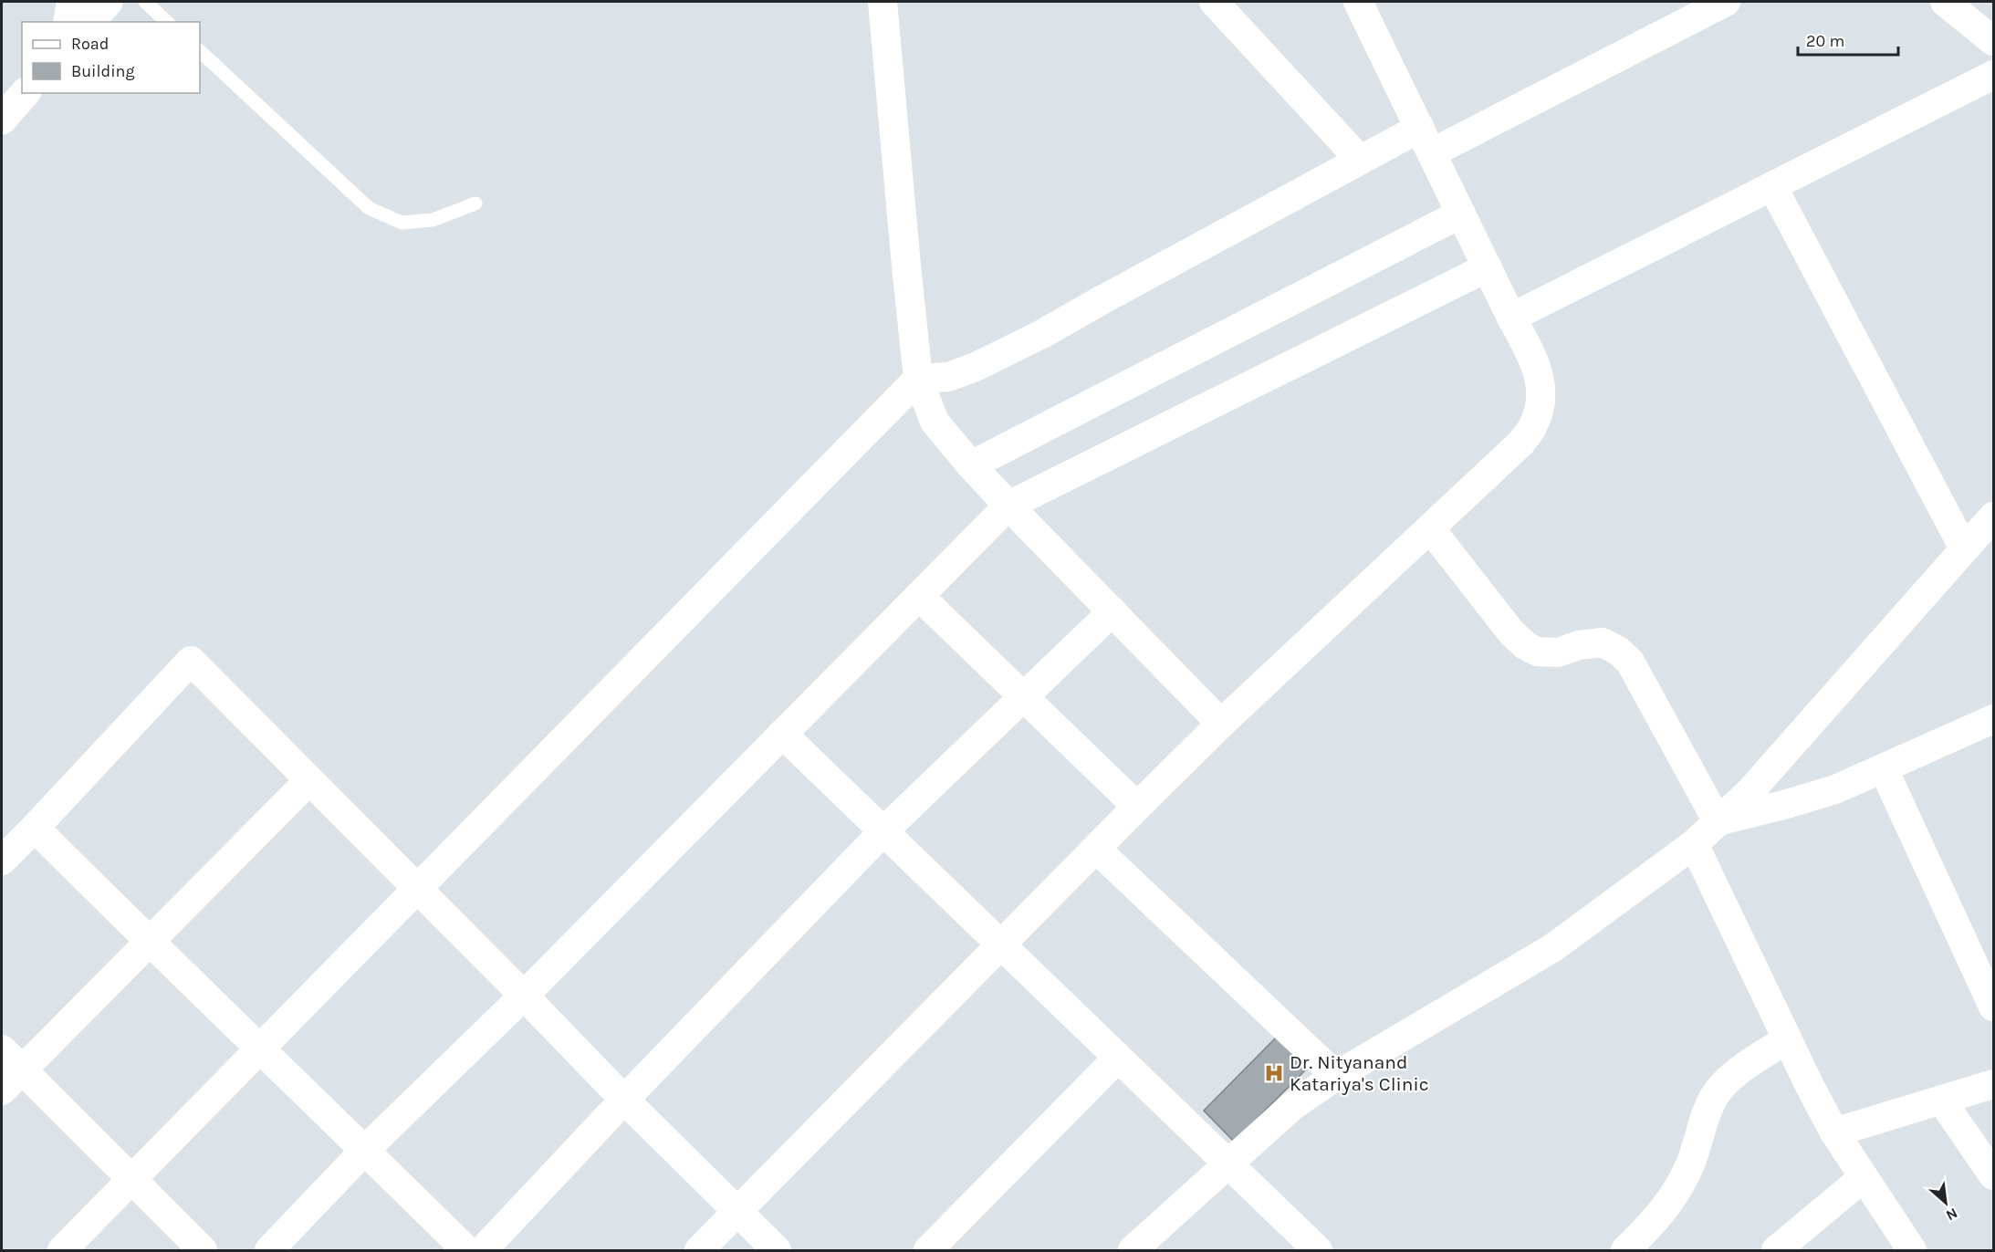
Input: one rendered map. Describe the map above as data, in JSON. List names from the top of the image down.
{
  "places": {
    "hospital": ["Dr. Nityanand Katariya's Clinic"]
  },
  "legend": ["Road", "Building"],
  "scale_bar": "20 m",
  "north": "bottom right"
}
